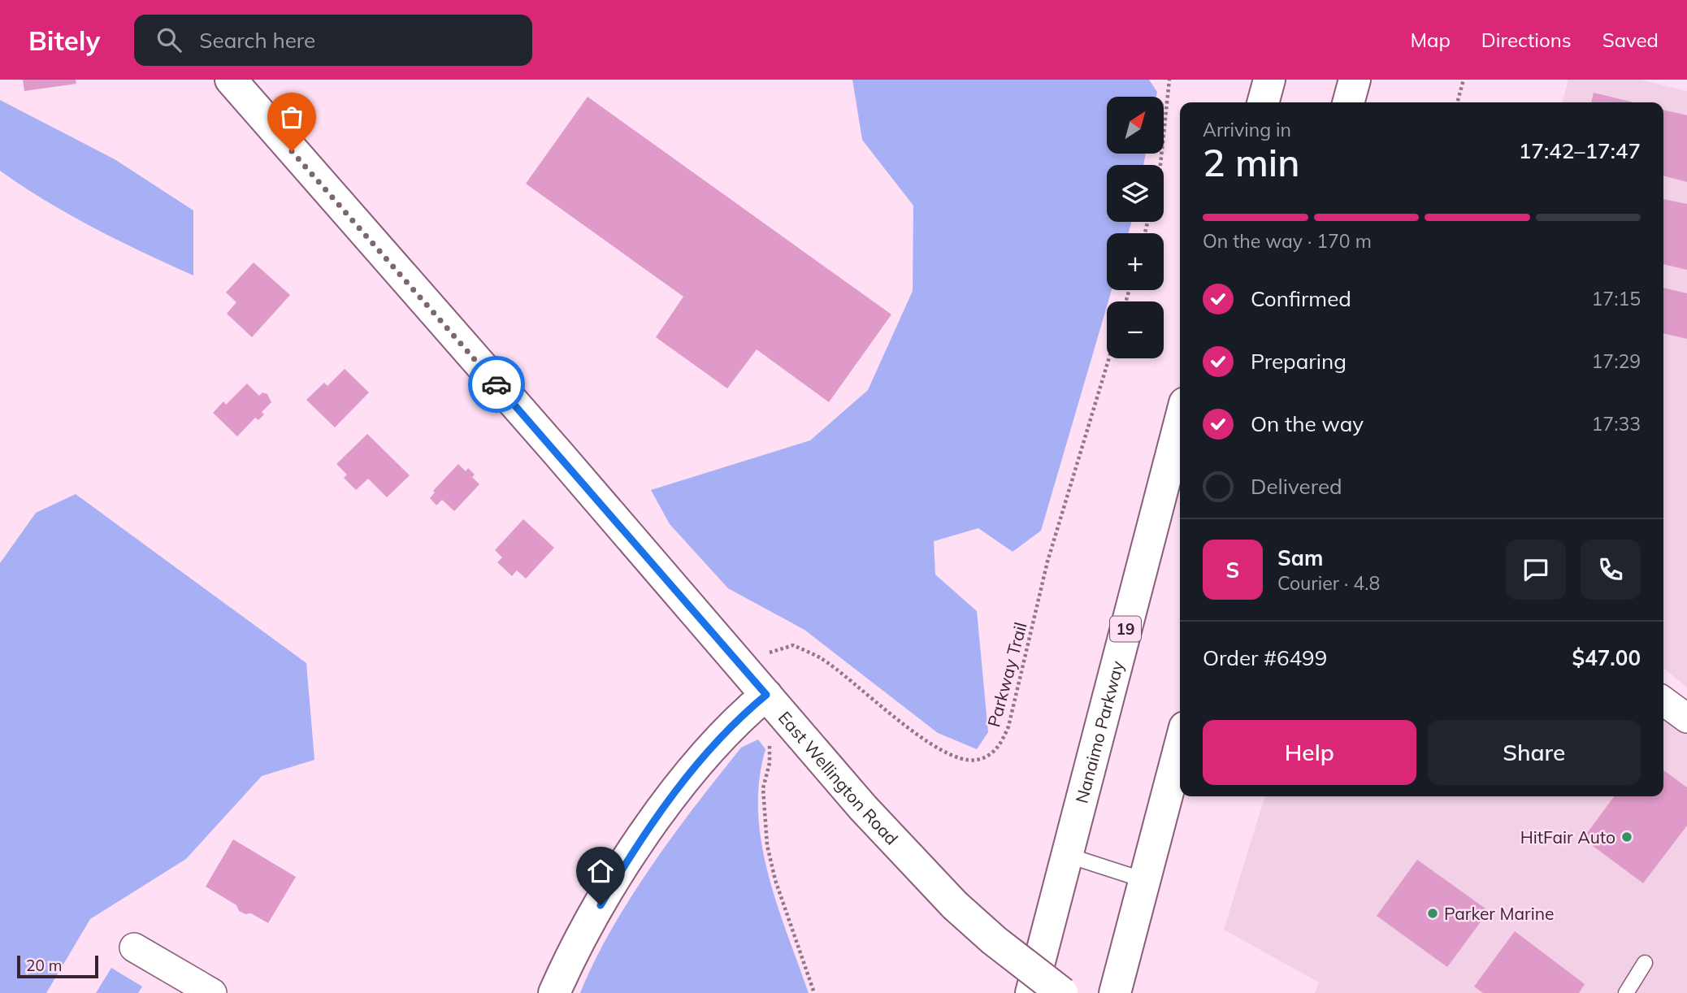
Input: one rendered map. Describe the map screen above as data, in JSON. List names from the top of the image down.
{
  "streets": {
    "main road": ["19", "Nanaimo Parkway", "East Wellington Road"],
    "path": ["Parkway Trail"]
  },
  "places": ["HitFair Auto", "Parker Marine"],
  "scale_bar": "20 m",
  "north": "top right",
  "page": {
    "header": "Bitely",
    "search": "Search here",
    "nav": ["Map", "Directions", "Saved"],
    "map_buttons": ["+", "−"],
    "heading": ["2 min", "Arriving in", "17:42–17:47"],
    "panel": [
      "Sam",
      "Courier · 4.8",
      "Order #6499",
      "$47.00"
    ],
    "bar": "On the way · 170 m",
    "list": [
      ["Confirmed", "17:15"],
      ["Preparing", "17:29"],
      ["On the way", "17:33"],
      "Delivered"
    ],
    "round": "S",
    "buttons": ["Help", "Share"],
    "scale": "20 m"
  }
}
